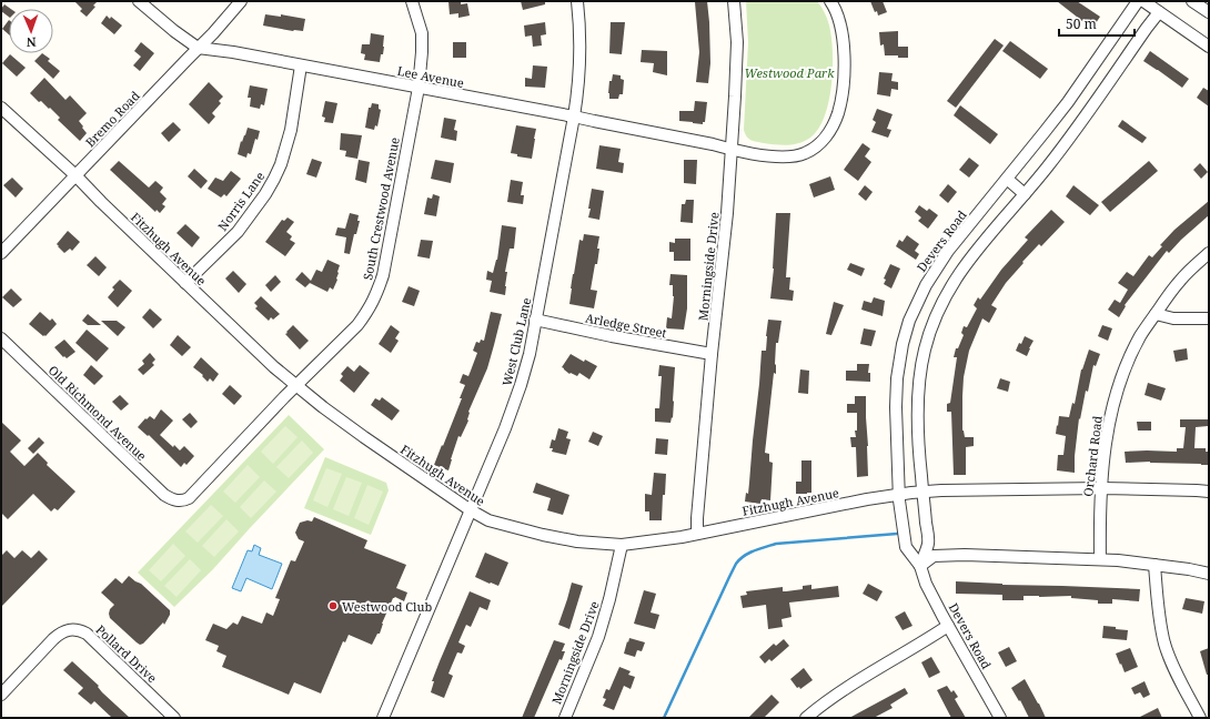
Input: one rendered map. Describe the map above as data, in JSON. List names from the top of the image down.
{
  "streets": {
    "street": [
      "Lee Avenue",
      "Bremo Road",
      "Norris Lane",
      "South Crestwood Avenue",
      "Devers Road",
      "Fitzhugh Avenue",
      "Morningside Drive",
      "Arledge Street",
      "West Club Lane",
      "Old Richmond Avenue",
      "Orchard Road",
      "Pollard Drive"
    ]
  },
  "crossings": [
    ["Lee Avenue", "Bremo Road"],
    ["Lee Avenue", "Norris Lane"],
    ["Lee Avenue", "South Crestwood Avenue"],
    ["Lee Avenue", "Morningside Drive"],
    ["Lee Avenue", "West Club Lane"],
    ["Bremo Road", "Fitzhugh Avenue"],
    ["Norris Lane", "Fitzhugh Avenue"],
    ["South Crestwood Avenue", "Fitzhugh Avenue"],
    ["South Crestwood Avenue", "Old Richmond Avenue"],
    ["Devers Road", "Fitzhugh Avenue"],
    ["Fitzhugh Avenue", "Morningside Drive"],
    ["Fitzhugh Avenue", "West Club Lane"],
    ["Fitzhugh Avenue", "Orchard Road"],
    ["Morningside Drive", "Arledge Street"],
    ["Arledge Street", "West Club Lane"]
  ],
  "parks": ["Westwood Park"],
  "places": ["Westwood Club"],
  "scale_bar": "50 m",
  "north": "bottom"
}
